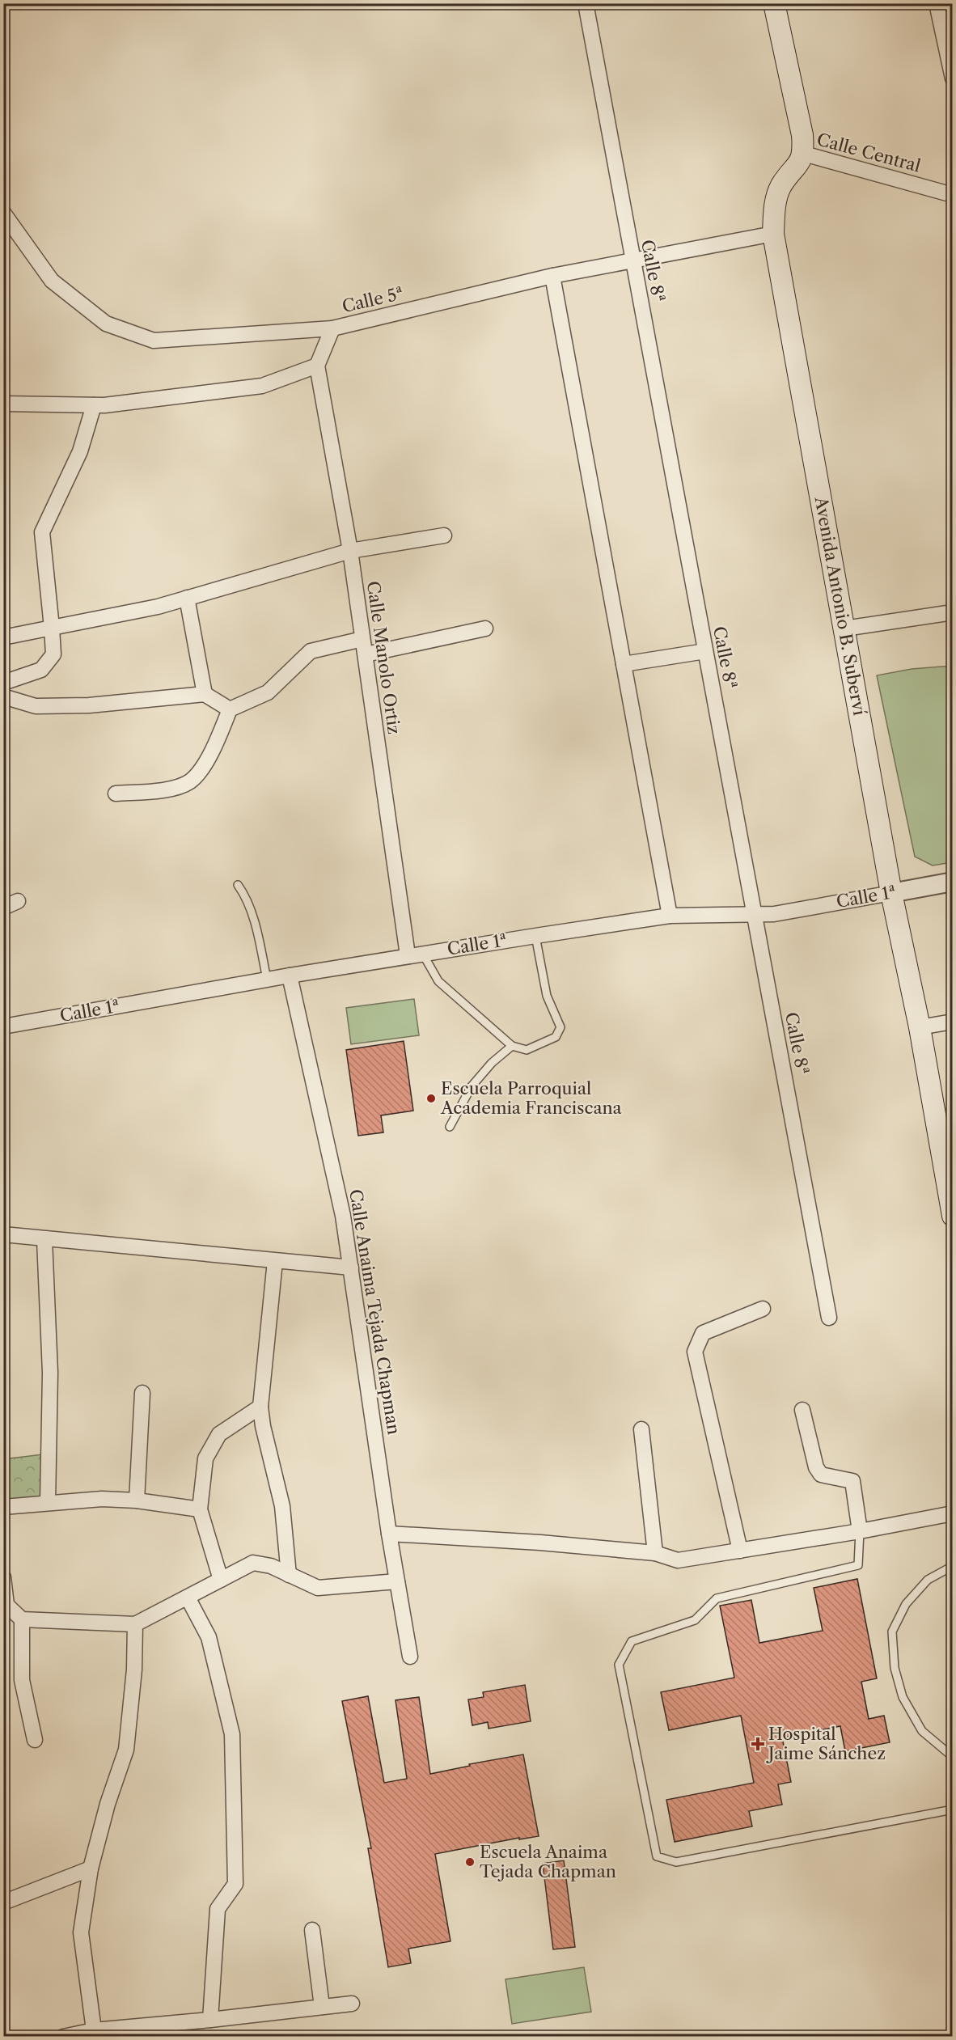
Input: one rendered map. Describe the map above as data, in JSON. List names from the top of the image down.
{
  "streets": {
    "main road": ["Avenida Antonio B. Suberví"],
    "street": [
      "Calle Central",
      "Calle 8ª",
      "Calle 5ª",
      "Calle Manolo Ortiz",
      "Calle 1ª",
      "Calle Anaima Tejada Chapman"
    ]
  },
  "crossings": [
    ["Calle Central", "Avenida Antonio B. Suberví"],
    ["Calle 8ª", "Calle 5ª"],
    ["Calle 8ª", "Calle 1ª"],
    ["Calle 5ª", "Avenida Antonio B. Suberví"],
    ["Calle 5ª", "Calle Manolo Ortiz"],
    ["Avenida Antonio B. Suberví", "Calle 1ª"],
    ["Calle Manolo Ortiz", "Calle 1ª"],
    ["Calle 1ª", "Calle Anaima Tejada Chapman"]
  ],
  "places": {
    "other": ["Escuela Parroquial Academia Franciscana", "Escuela Anaima Tejada Chapman"],
    "health": ["Hospital Jaime Sánchez"]
  }
}
